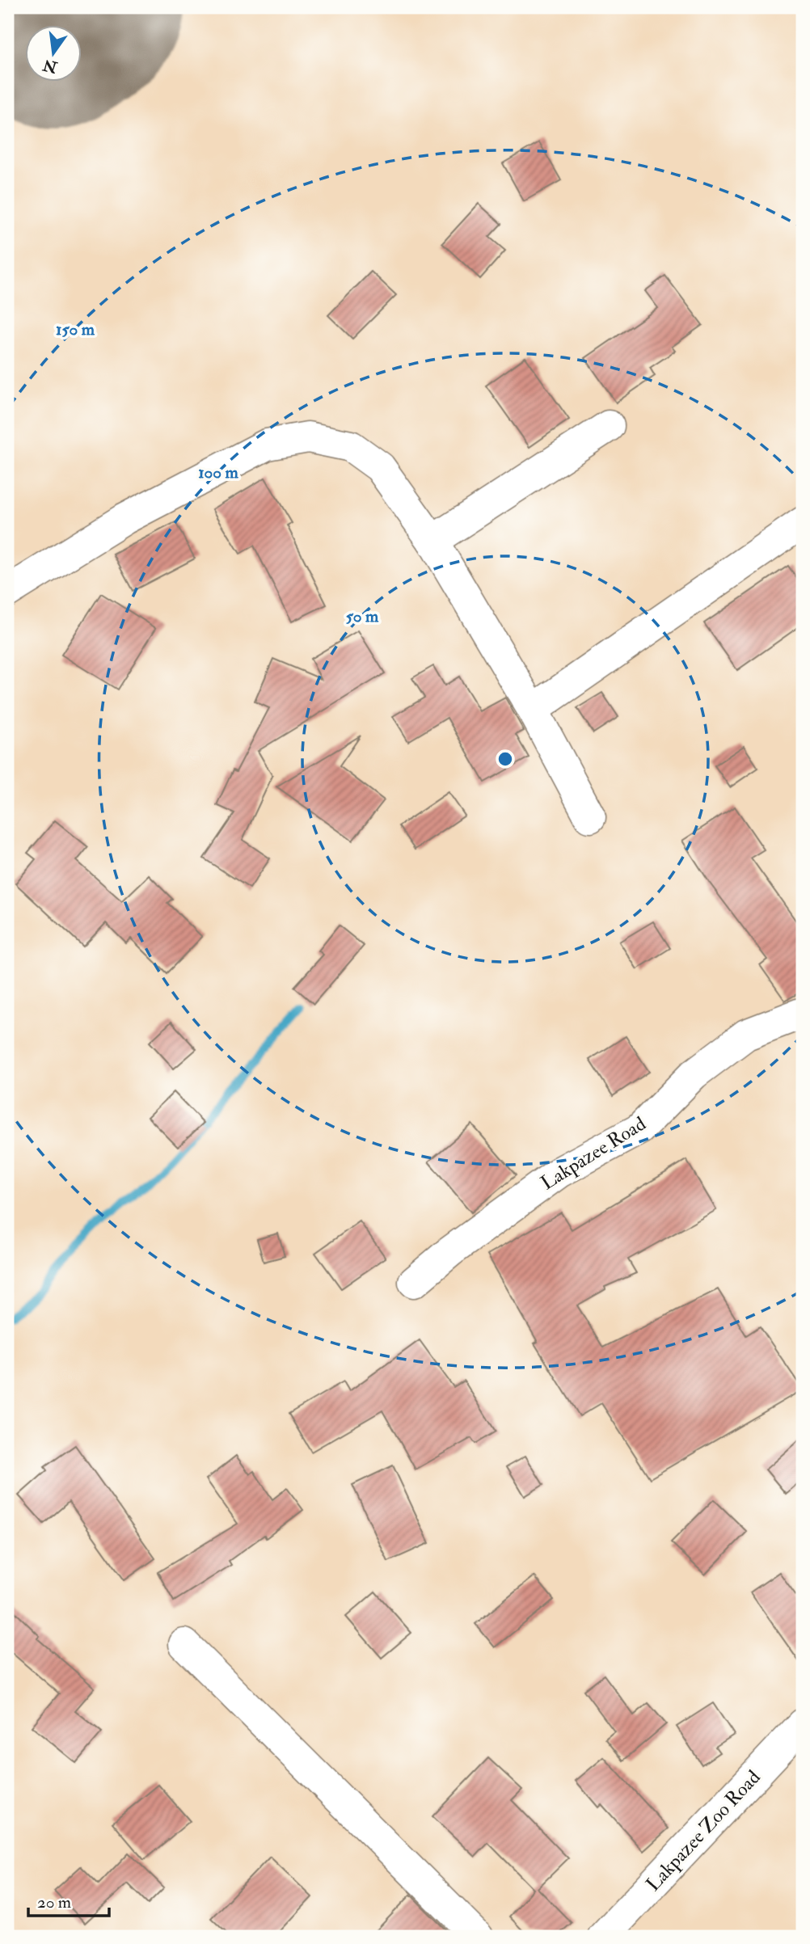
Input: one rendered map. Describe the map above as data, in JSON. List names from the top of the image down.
{
  "streets": {
    "street": ["Lakpazee Road", "Lakpazee Zoo Road"]
  },
  "scale_bar": "20 m",
  "north": "bottom",
  "rings": ["150 m", "100 m", "50 m"]
}
